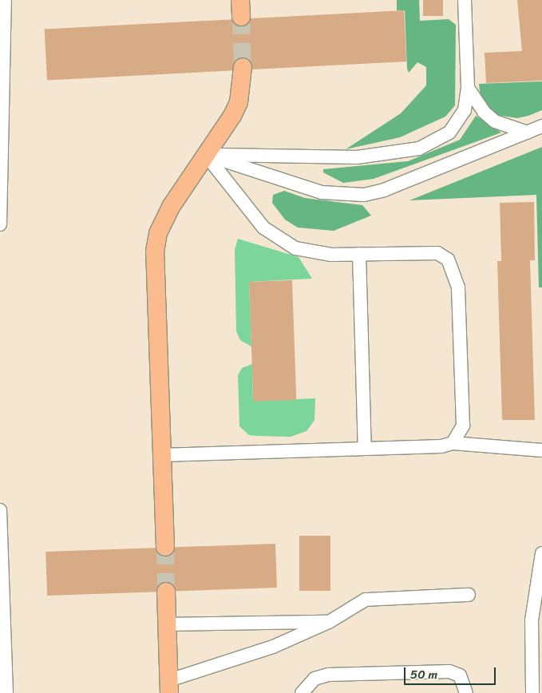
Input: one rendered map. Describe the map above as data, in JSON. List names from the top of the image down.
{
  "scale_bar": "50 m"
}
